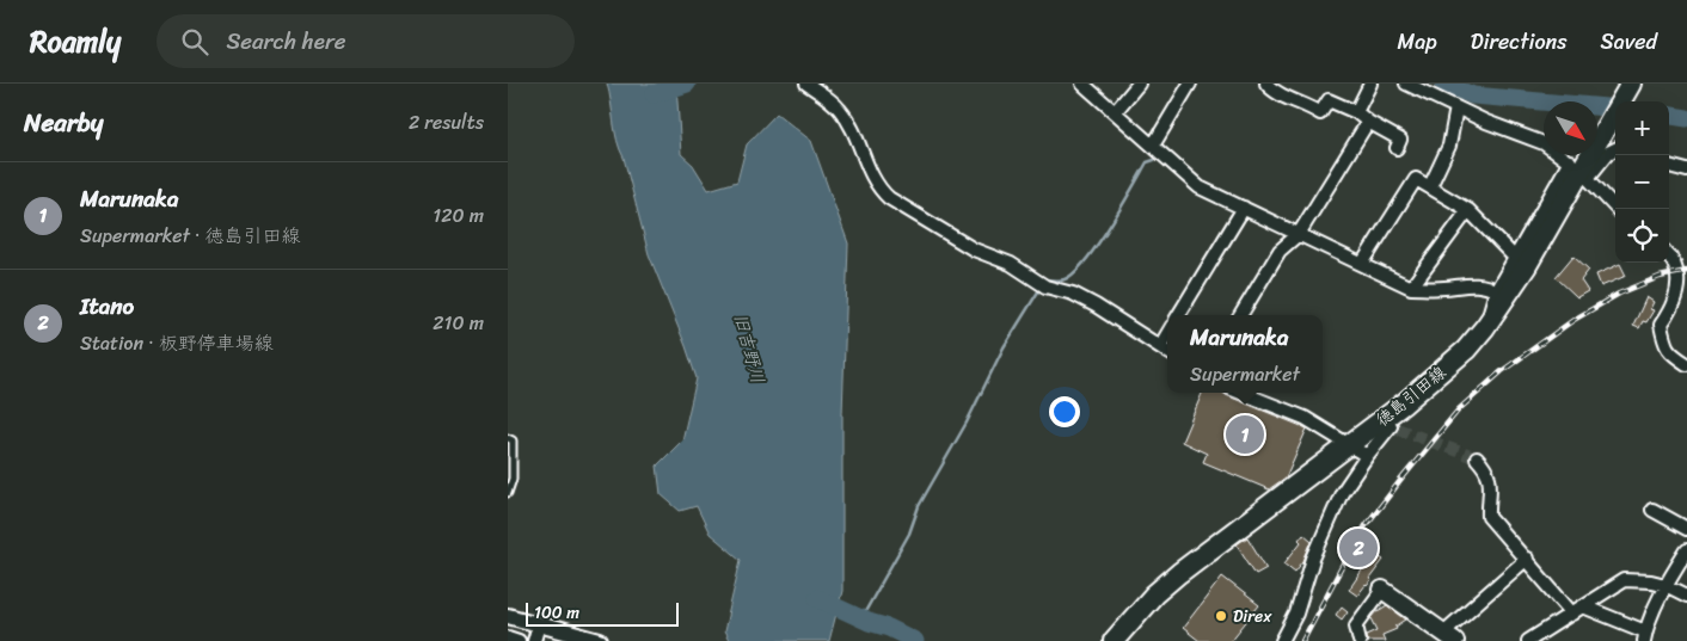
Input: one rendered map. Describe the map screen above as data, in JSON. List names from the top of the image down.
{
  "streets": {
    "main road": ["徳島引田線"]
  },
  "water": ["旧吉野川"],
  "places": ["Direx"],
  "scale_bar": "100 m",
  "north": "bottom right",
  "page": {
    "header": "Roamly",
    "search": "Search here",
    "nav": ["Map", "Directions", "Saved"],
    "heading": ["Nearby", "2 results"],
    "map_buttons": ["+", "−"],
    "list": [
      {
        "mark": "1",
        "name": "Marunaka",
        "note": "Supermarket · 徳島引田線",
        "value": "120 m"
      },
      {
        "mark": "2",
        "name": "Itano",
        "note": "Station · 板野停車場線",
        "value": "210 m"
      }
    ],
    "popup": ["Marunaka", "Supermarket"],
    "pins": ["1", "2"],
    "scale": "100 m"
  }
}
